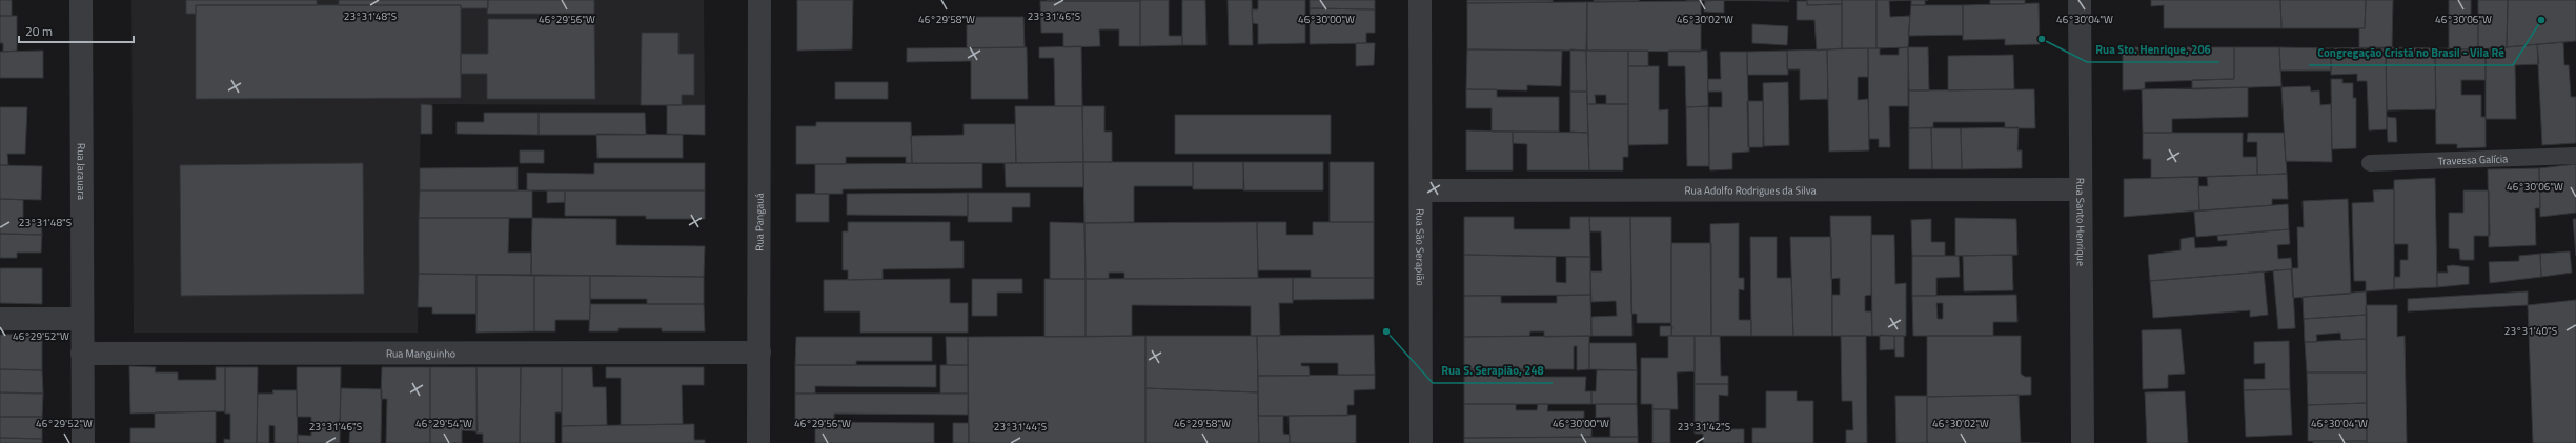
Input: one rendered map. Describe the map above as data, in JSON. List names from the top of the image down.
{
  "streets": {
    "street": [
      "Rua Jarauara",
      "Rua Adolfo Rodrigues da Silva",
      "Rua Pangauá",
      "Rua Santo Henrique",
      "Rua São Serapião",
      "Rua Manguinho"
    ],
    "lane": ["Travessa Galícia"]
  },
  "crossings": [
    ["Rua Jarauara", "Rua Manguinho"],
    ["Rua Adolfo Rodrigues da Silva", "Rua Santo Henrique"],
    ["Rua Adolfo Rodrigues da Silva", "Rua São Serapião"],
    ["Rua Pangauá", "Rua Manguinho"]
  ],
  "places": ["Congregação Cristã no Brasil - Vila Ré", "Rua Sto. Henrique, 206", "Rua S. Serapião, 248"],
  "scale_bar": "20 m",
  "coordinates": [
    "23°31'46\"S",
    "23°31'48\"S",
    "46°29'56\"W",
    "46°29'58\"W",
    "46°30'00\"W",
    "46°30'02\"W",
    "46°30'04\"W",
    "46°30'06\"W",
    "23°31'40\"S",
    "46°29'52\"W",
    "46°29'54\"W",
    "23°31'44\"S",
    "23°31'42\"S"
  ]
}
